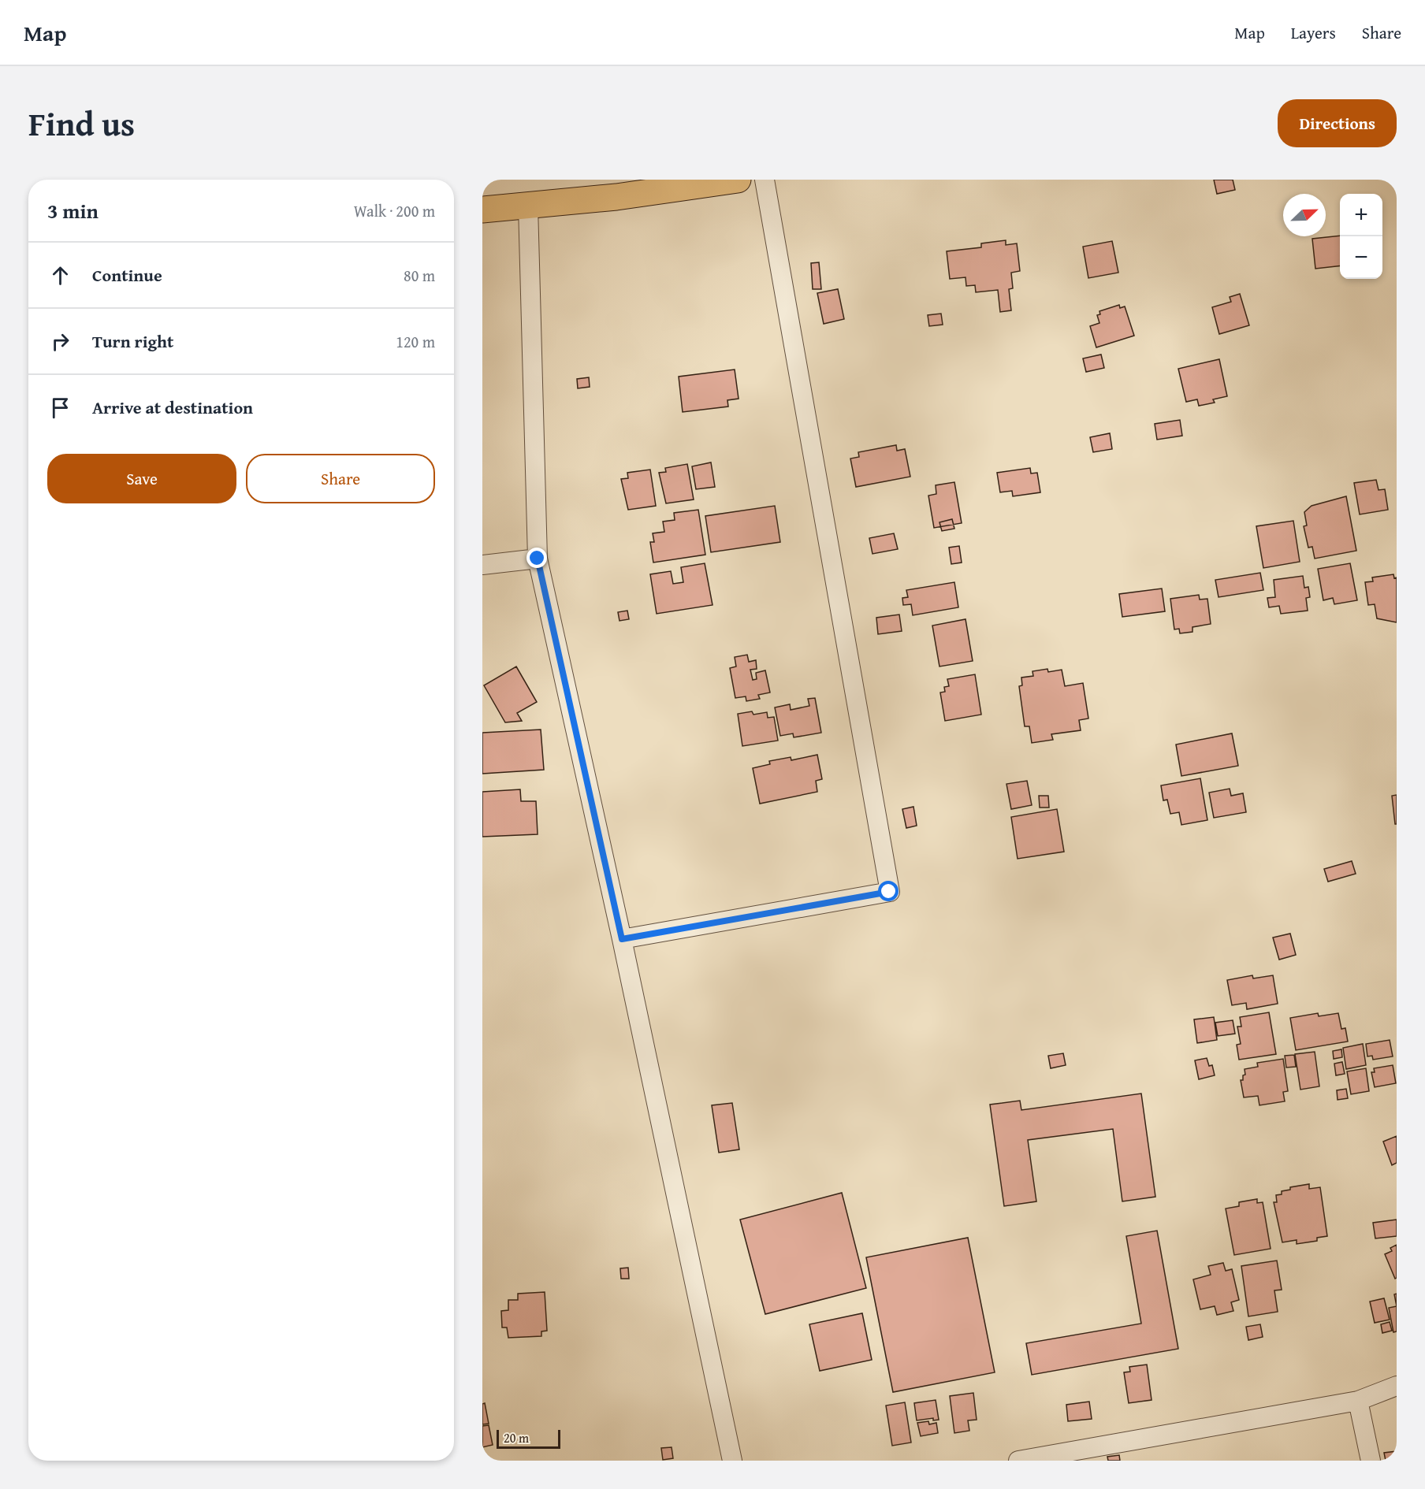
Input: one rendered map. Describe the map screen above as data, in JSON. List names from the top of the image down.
{
  "scale_bar": "20 m",
  "north": "top right",
  "page": {
    "header": "Map",
    "nav": ["Map", "Layers", "Share"],
    "title": "Find us",
    "buttons": [
      "Directions",
      ["Save", "Share"]
    ],
    "heading": ["3 min", "Walk · 200 m"],
    "map_buttons": ["+", "−"],
    "list": [
      ["Continue", "80 m"],
      ["Turn right", "120 m"],
      "Arrive at destination"
    ],
    "scale": "20 m"
  }
}
